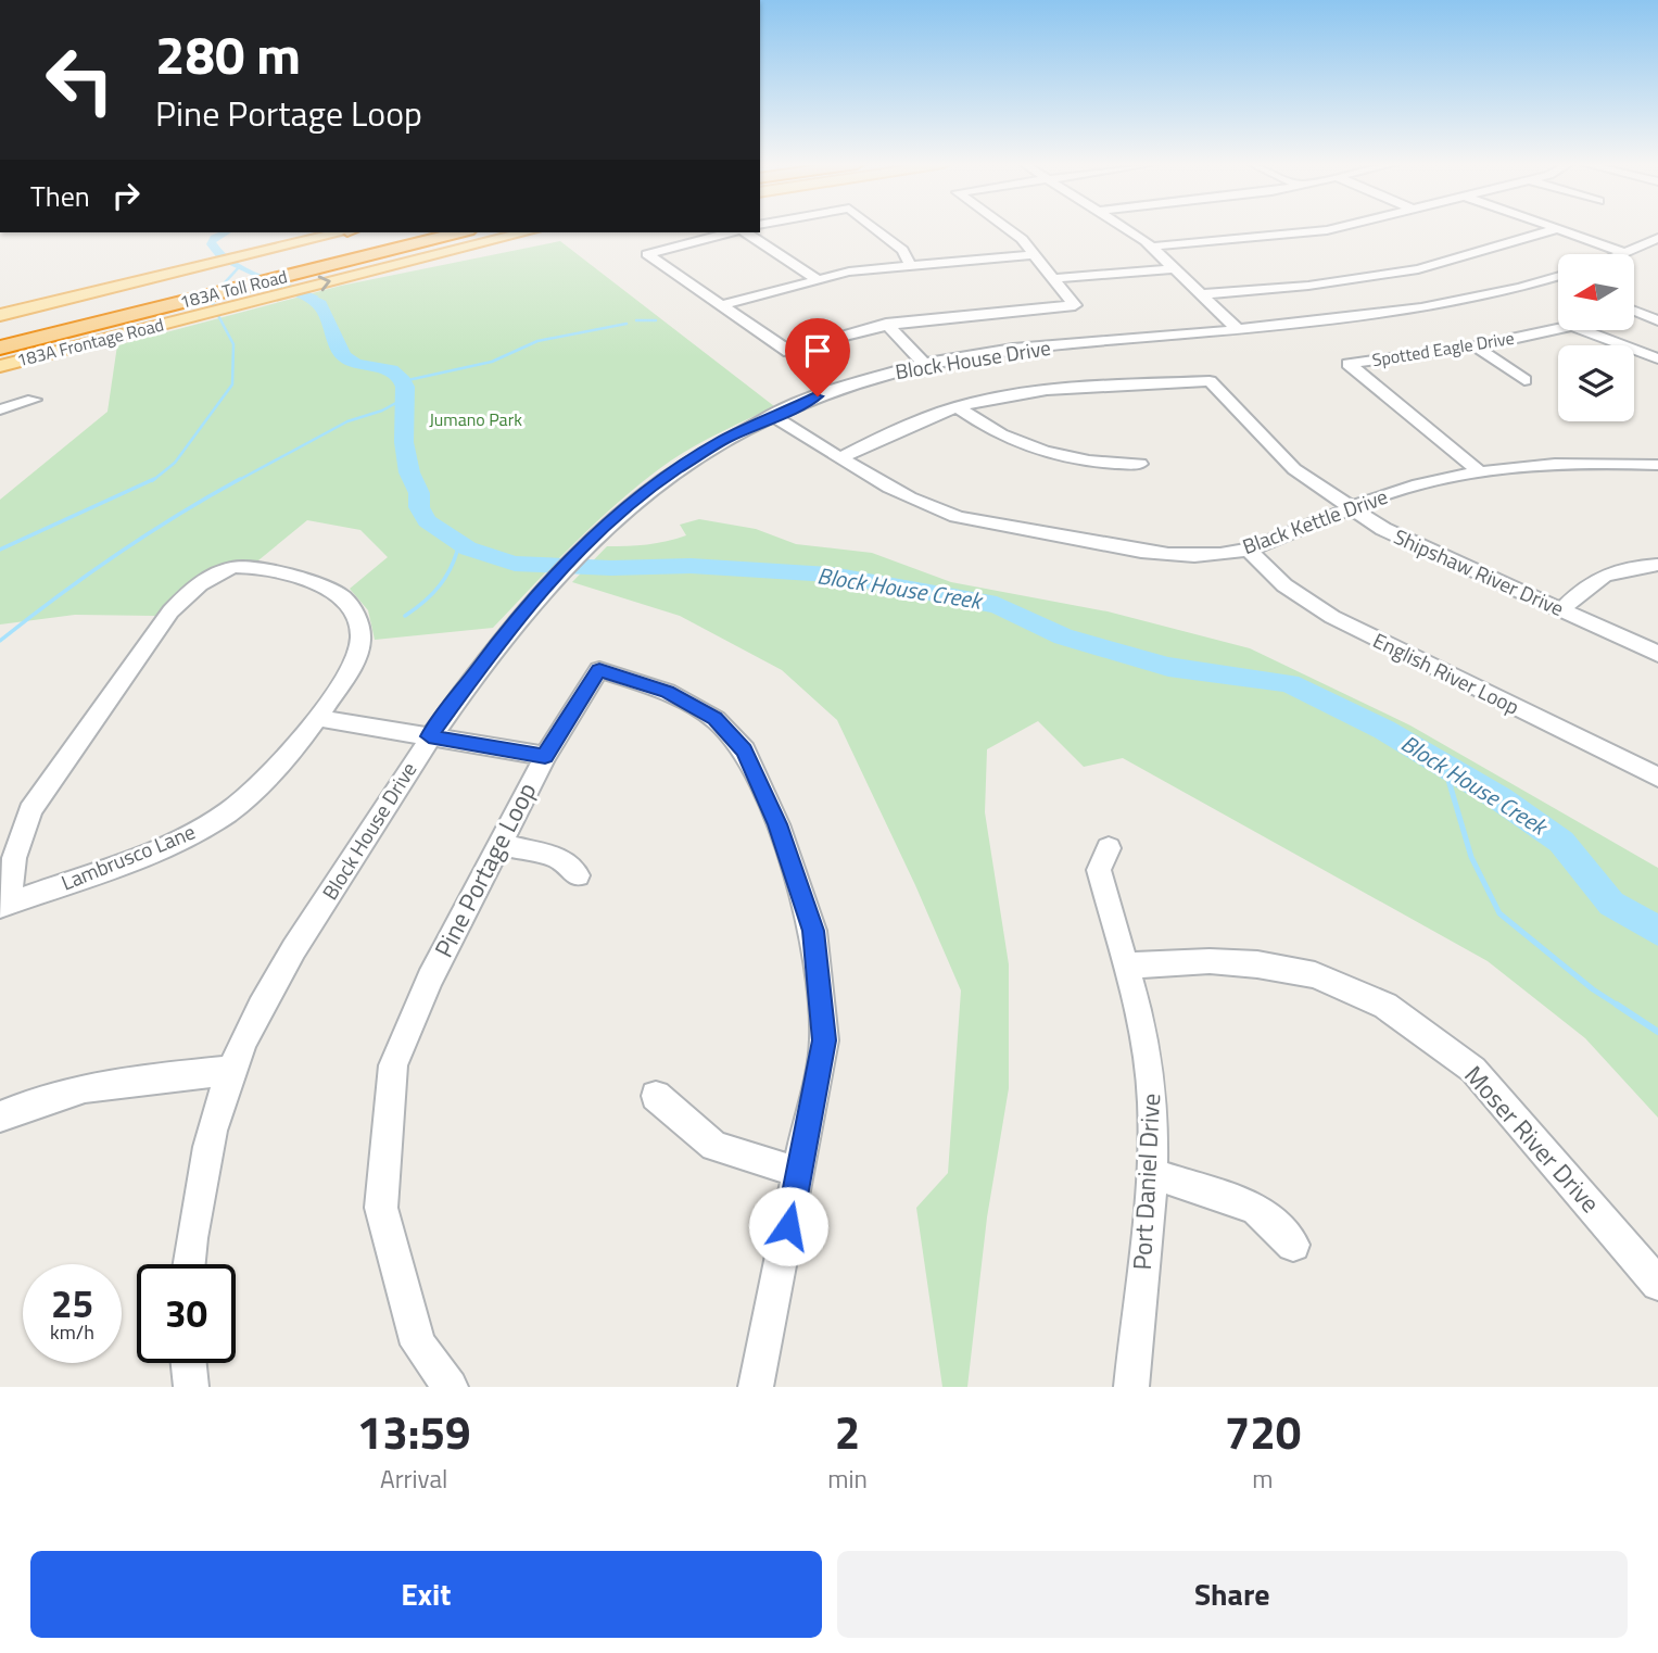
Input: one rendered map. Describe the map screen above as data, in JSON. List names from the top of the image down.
{
  "streets": {
    "highway": ["183A Toll Road"],
    "main road": ["183A Frontage Road"],
    "street": [
      "Spotted Eagle Drive",
      "Block House Drive",
      "Black Kettle Drive",
      "Shipshaw River Drive",
      "English River Loop",
      "Lambrusco Lane",
      "Pine Portage Loop",
      "Moser River Drive",
      "Port Daniel Drive"
    ]
  },
  "crossings": [
    ["183A Toll Road", "183A Frontage Road"],
    ["Spotted Eagle Drive", "Black Kettle Drive"],
    ["Block House Drive", "Black Kettle Drive"],
    ["Black Kettle Drive", "Shipshaw River Drive"],
    ["Black Kettle Drive", "English River Loop"],
    ["Moser River Drive", "Port Daniel Drive"]
  ],
  "water": ["Block House Creek"],
  "parks": ["Jumano Park"],
  "north": "left",
  "page": {
    "turn": ["280 m", "Pine Portage Loop"],
    "then": "Then",
    "speed": "25 km/h",
    "limit": "30",
    "eta": [
      "13:59",
      "Arrival",
      "2",
      "min",
      "720",
      "m"
    ],
    "buttons": ["Exit", "Share"]
  }
}
